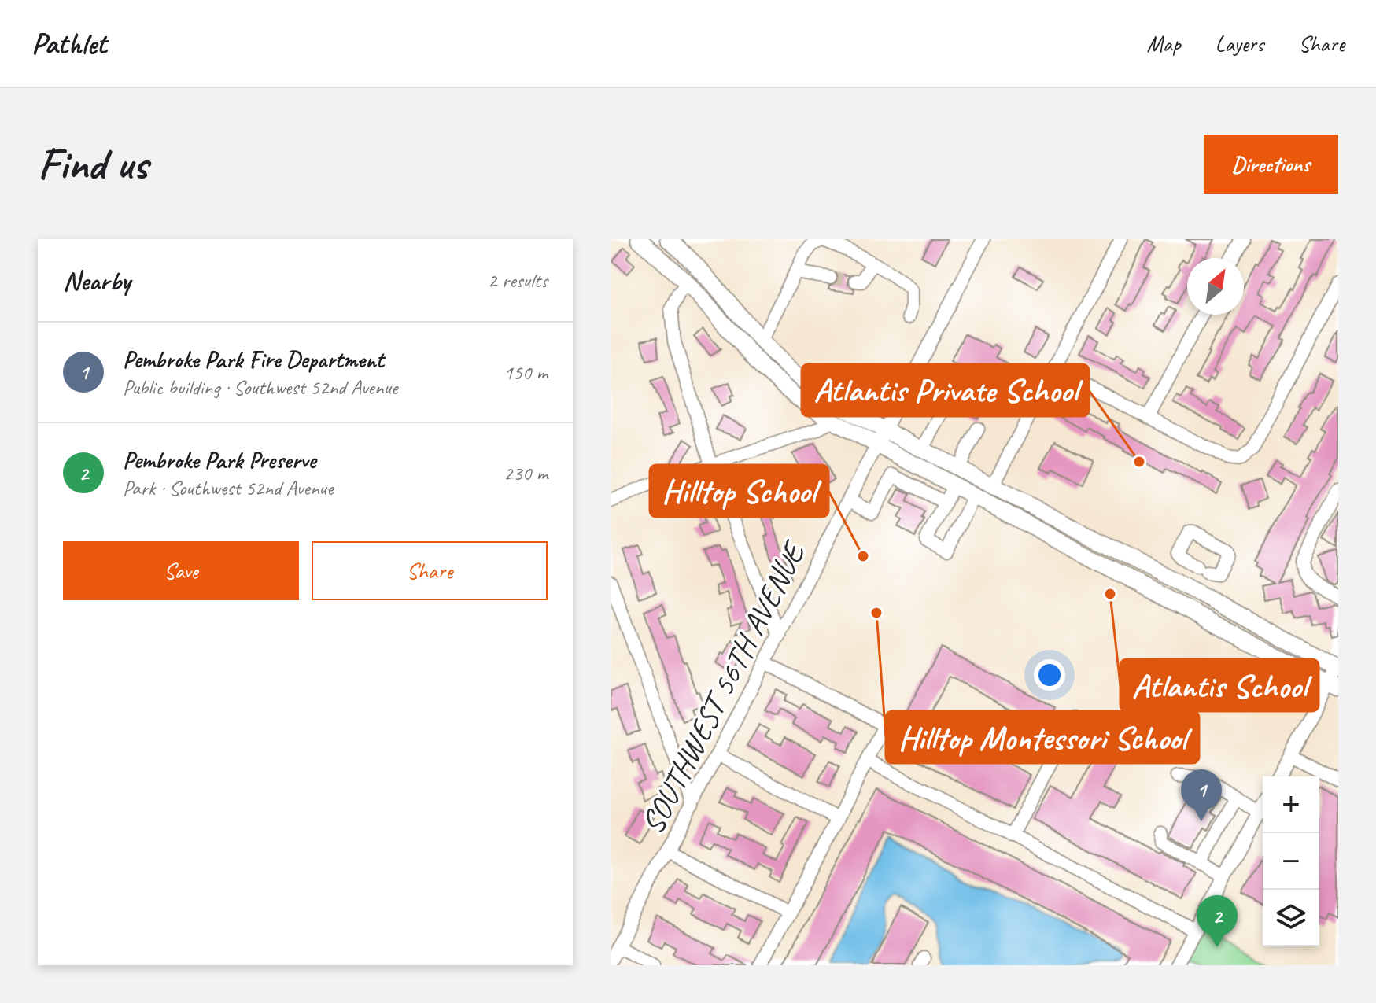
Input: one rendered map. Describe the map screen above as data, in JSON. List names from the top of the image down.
{
  "streets": {
    "street": ["SOUTHWEST 56TH AVENUE"]
  },
  "places": [
    "Atlantis Private School",
    "Hilltop School",
    "Atlantis School",
    "Hilltop Montessori School"
  ],
  "north": "top right",
  "page": {
    "header": "Pathlet",
    "nav": ["Map", "Layers", "Share"],
    "buttons": [
      "Directions",
      ["Save", "Share"]
    ],
    "title": "Find us",
    "heading": ["Nearby", "2 results"],
    "list": [
      {
        "mark": "1",
        "name": "Pembroke Park Fire Department",
        "note": "Public building · Southwest 52nd Avenue",
        "value": "150 m"
      },
      {
        "mark": "2",
        "name": "Pembroke Park Preserve",
        "note": "Park · Southwest 52nd Avenue",
        "value": "230 m"
      }
    ],
    "pins": ["1", "2"],
    "map_buttons": ["+", "−"]
  }
}
